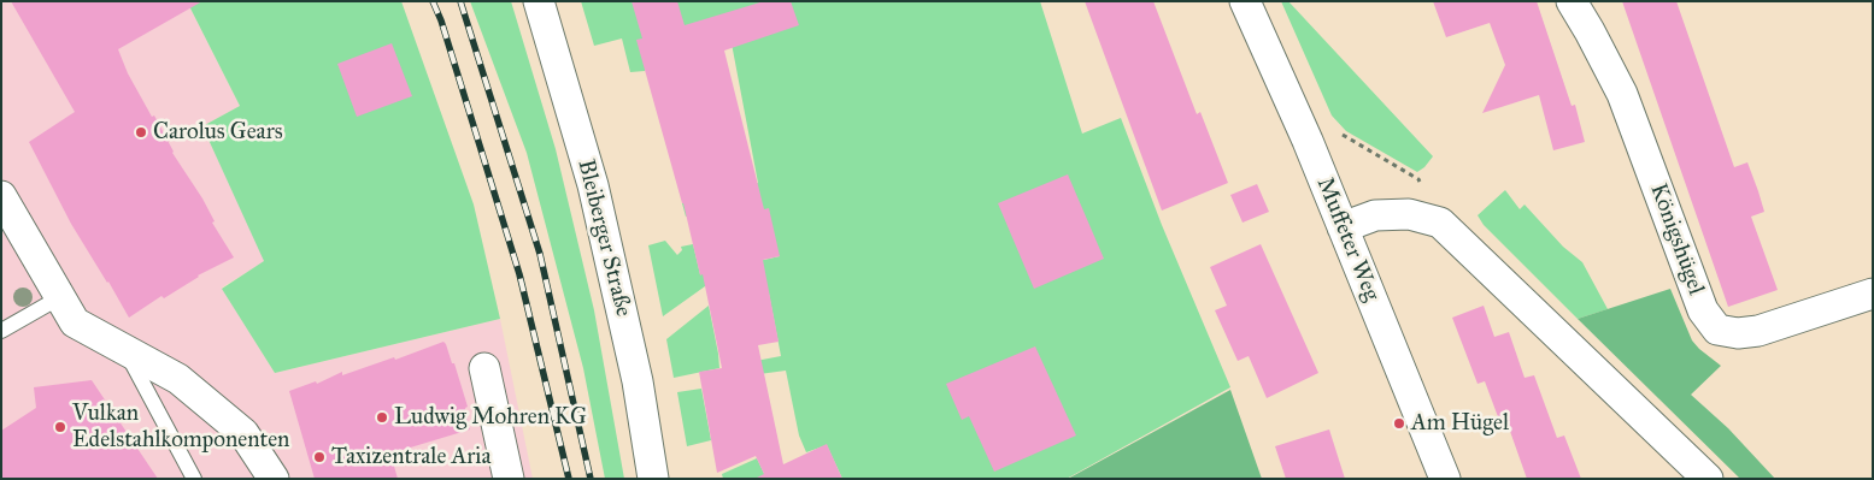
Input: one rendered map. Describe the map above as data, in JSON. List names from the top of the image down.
{
  "streets": {
    "street": ["Bleiberger Straße", "Muffeter Weg", "Königshügel"]
  },
  "places": [
    "Carolus Gears",
    "Ludwig Mohren KG",
    "Am Hügel",
    "Vulkan Edelstahlkomponenten",
    "Taxizentrale Aria"
  ]
}
